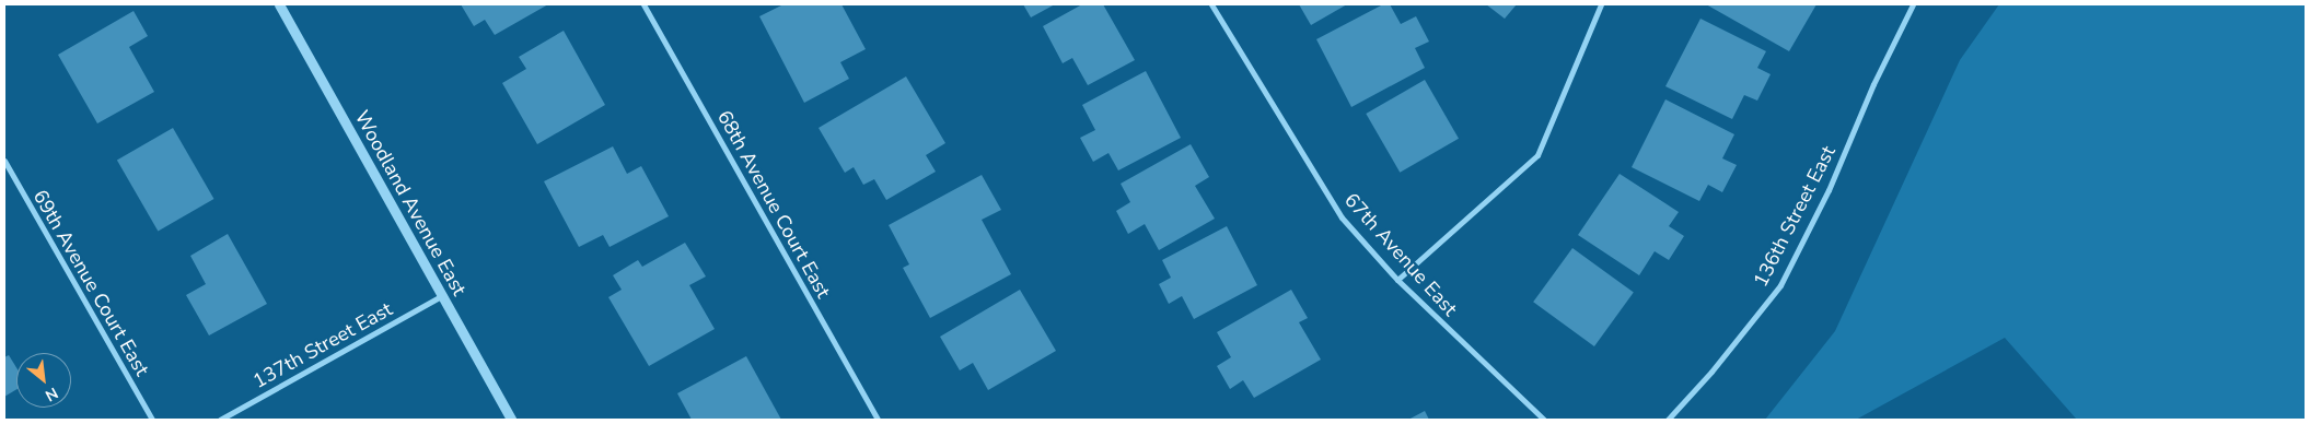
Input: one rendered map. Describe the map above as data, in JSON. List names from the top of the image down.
{
  "streets": {
    "street": [
      "Woodland Avenue East",
      "68th Avenue Court East",
      "136th Street East",
      "67th Avenue East",
      "69th Avenue Court East",
      "137th Street East"
    ]
  },
  "crossings": [
    ["Woodland Avenue East", "137th Street East"]
  ],
  "north": "bottom right"
}
